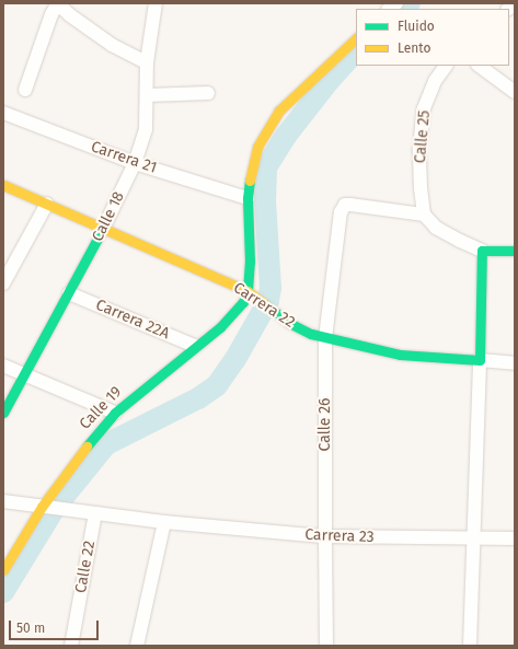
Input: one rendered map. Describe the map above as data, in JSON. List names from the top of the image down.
{
  "streets": {
    "street": [
      "Calle 25",
      "Carrera 21",
      "Calle 18",
      "Carrera 22",
      "Carrera 22A",
      "Calle 19",
      "Calle 26",
      "Carrera 23",
      "Calle 22"
    ]
  },
  "crossings": [
    ["Calle 25", "Calle 26"],
    ["Carrera 21", "Calle 18"],
    ["Calle 18", "Carrera 22"],
    ["Calle 18", "Carrera 22A"],
    ["Carrera 22", "Calle 19"],
    ["Carrera 22", "Calle 26"],
    ["Carrera 22A", "Calle 19"],
    ["Calle 19", "Carrera 23"],
    ["Calle 26", "Carrera 23"],
    ["Carrera 23", "Calle 22"]
  ],
  "legend": ["Fluido", "Lento"],
  "scale_bar": "50 m"
}
